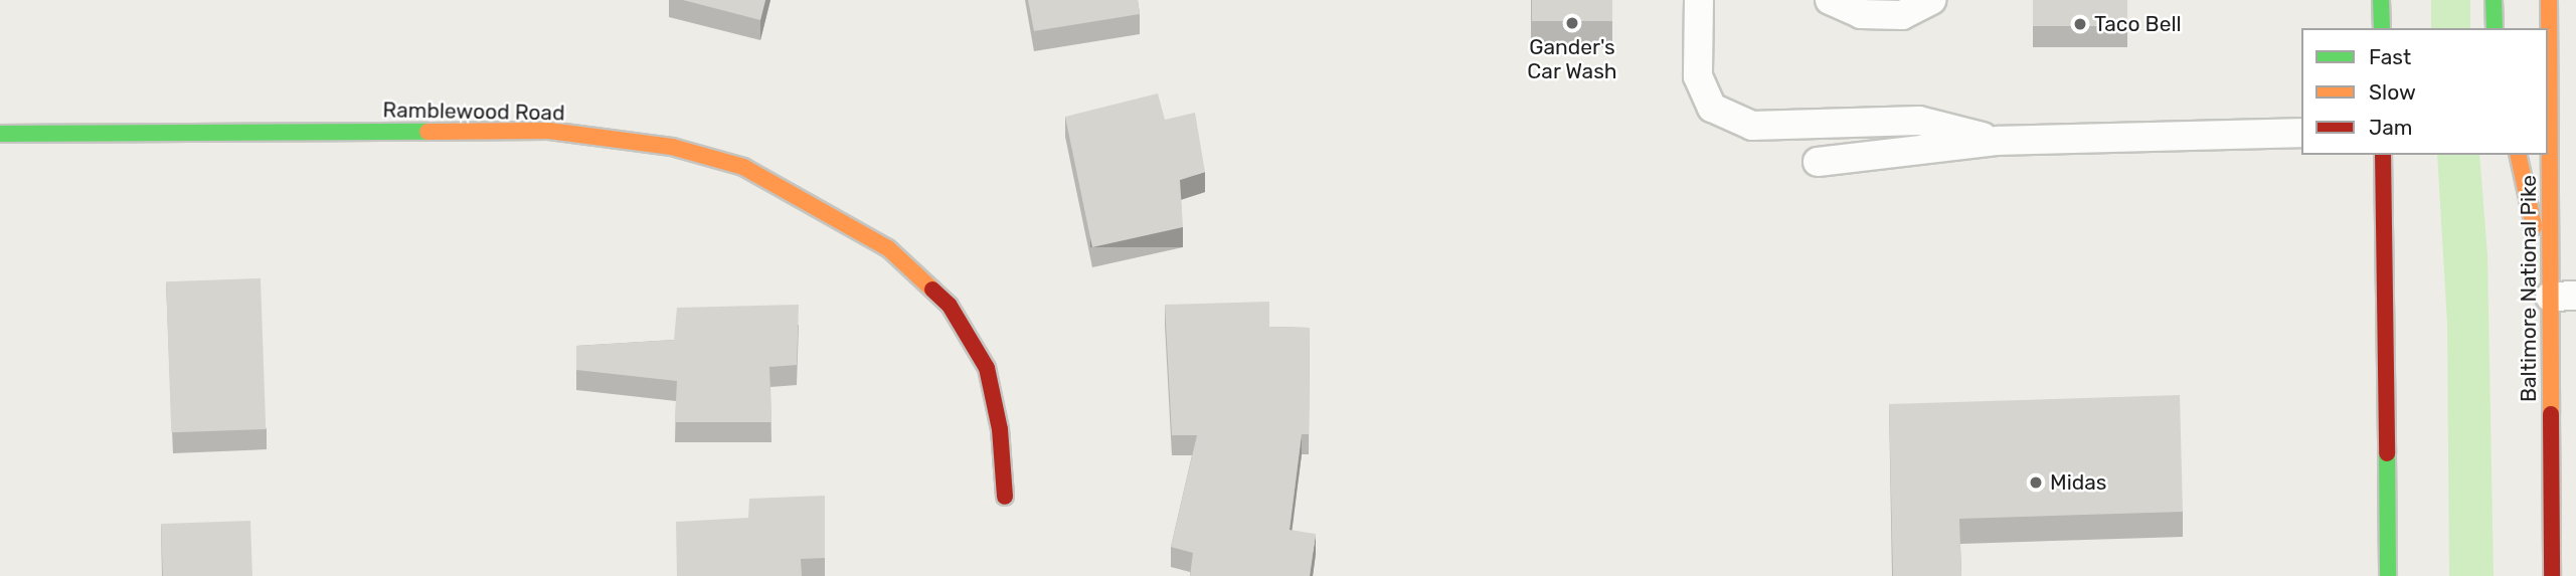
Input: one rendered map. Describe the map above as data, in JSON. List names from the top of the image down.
{
  "streets": {
    "main road": ["Ramblewood Road", "Baltimore National Pike"]
  },
  "places": ["Gander's Car Wash", "Taco Bell", "Midas"],
  "legend": ["Fast", "Slow", "Jam"]
}
